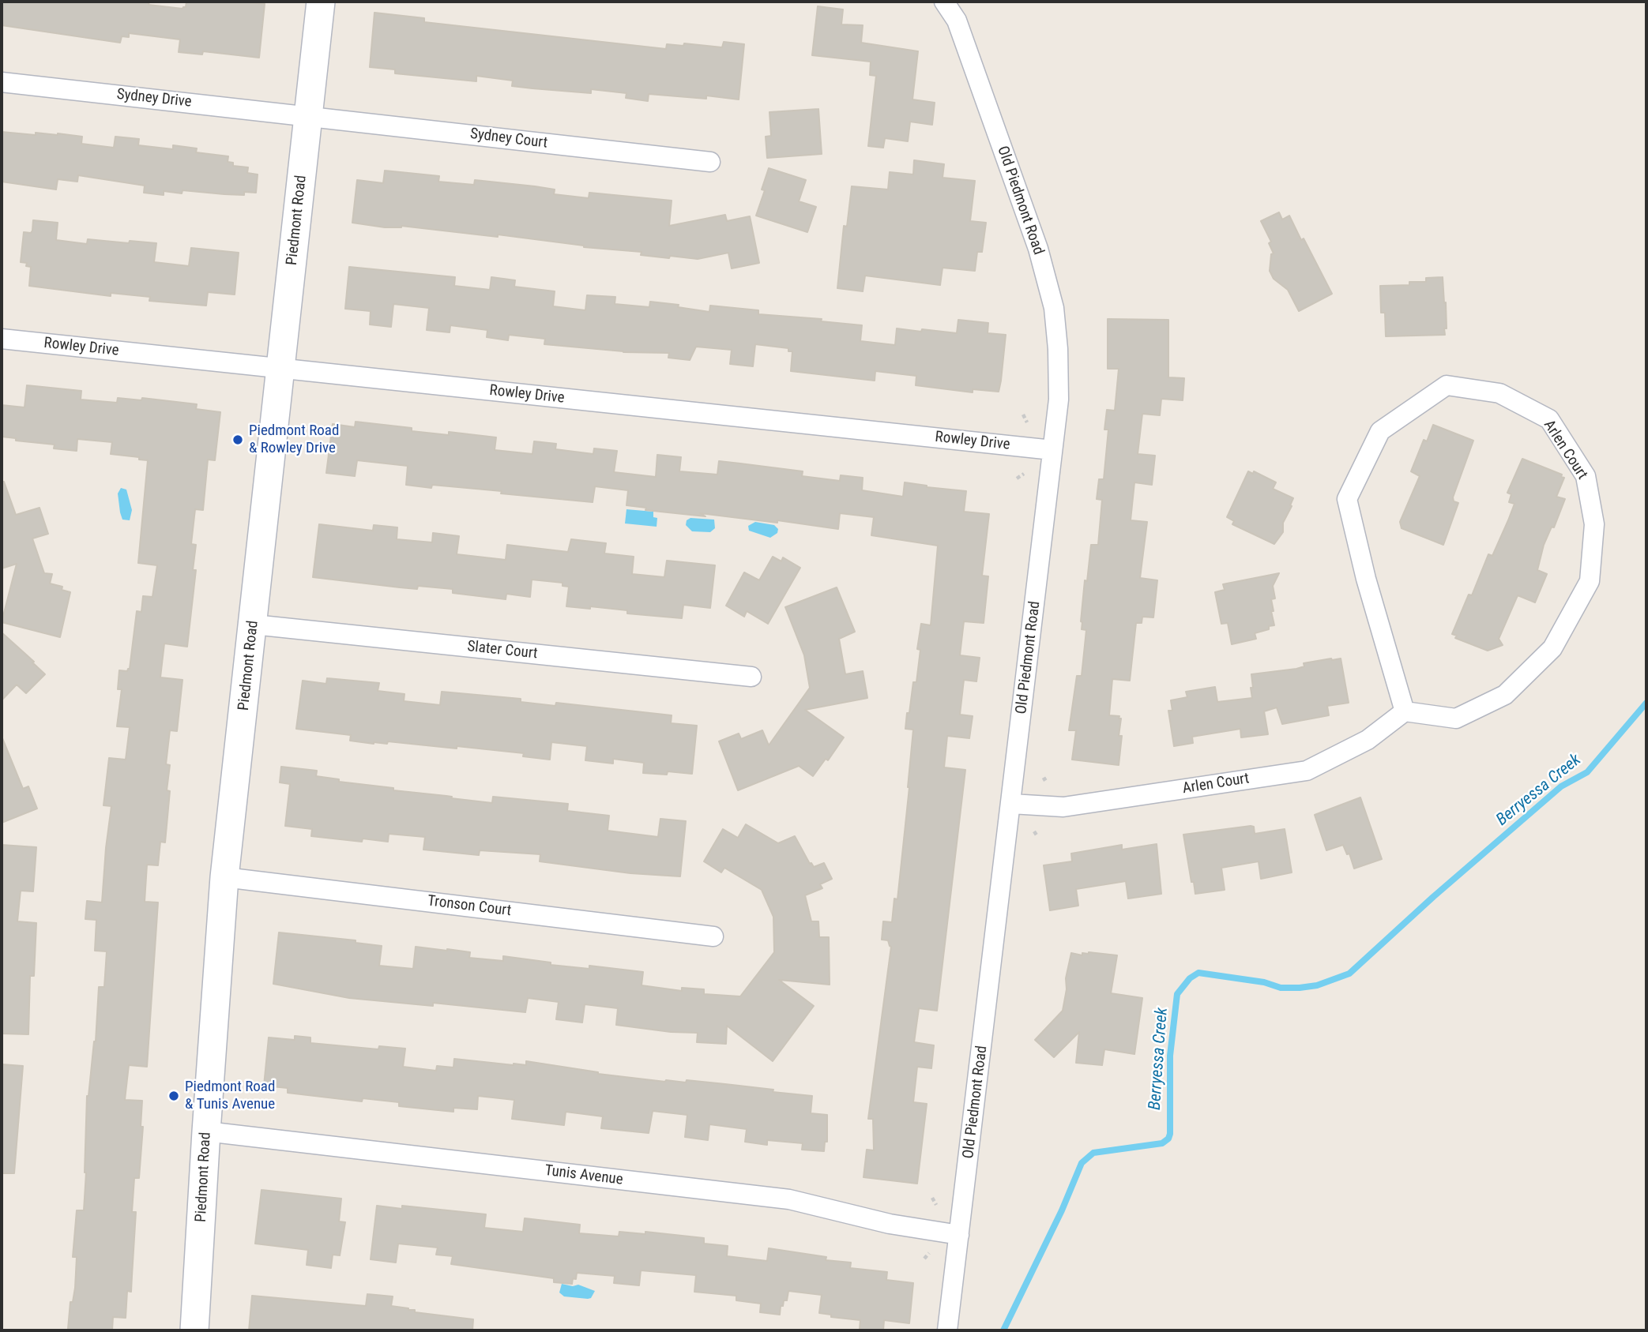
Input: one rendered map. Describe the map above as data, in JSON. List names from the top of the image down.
{
  "streets": {
    "main road": ["Piedmont Road"],
    "street": [
      "Sydney Drive",
      "Sydney Court",
      "Old Piedmont Road",
      "Rowley Drive",
      "Arlen Court",
      "Slater Court",
      "Tronson Court",
      "Tunis Avenue"
    ]
  },
  "crossings": [
    ["Sydney Drive", "Sydney Court"],
    ["Sydney Drive", "Piedmont Road"],
    ["Sydney Court", "Piedmont Road"],
    ["Old Piedmont Road", "Rowley Drive"],
    ["Old Piedmont Road", "Arlen Court"],
    ["Old Piedmont Road", "Tunis Avenue"],
    ["Piedmont Road", "Rowley Drive"],
    ["Piedmont Road", "Slater Court"],
    ["Piedmont Road", "Tronson Court"],
    ["Piedmont Road", "Tunis Avenue"]
  ],
  "water": ["Berryessa Creek"],
  "places": ["Piedmont Road & Rowley Drive", "Piedmont Road & Tunis Avenue"]
}
